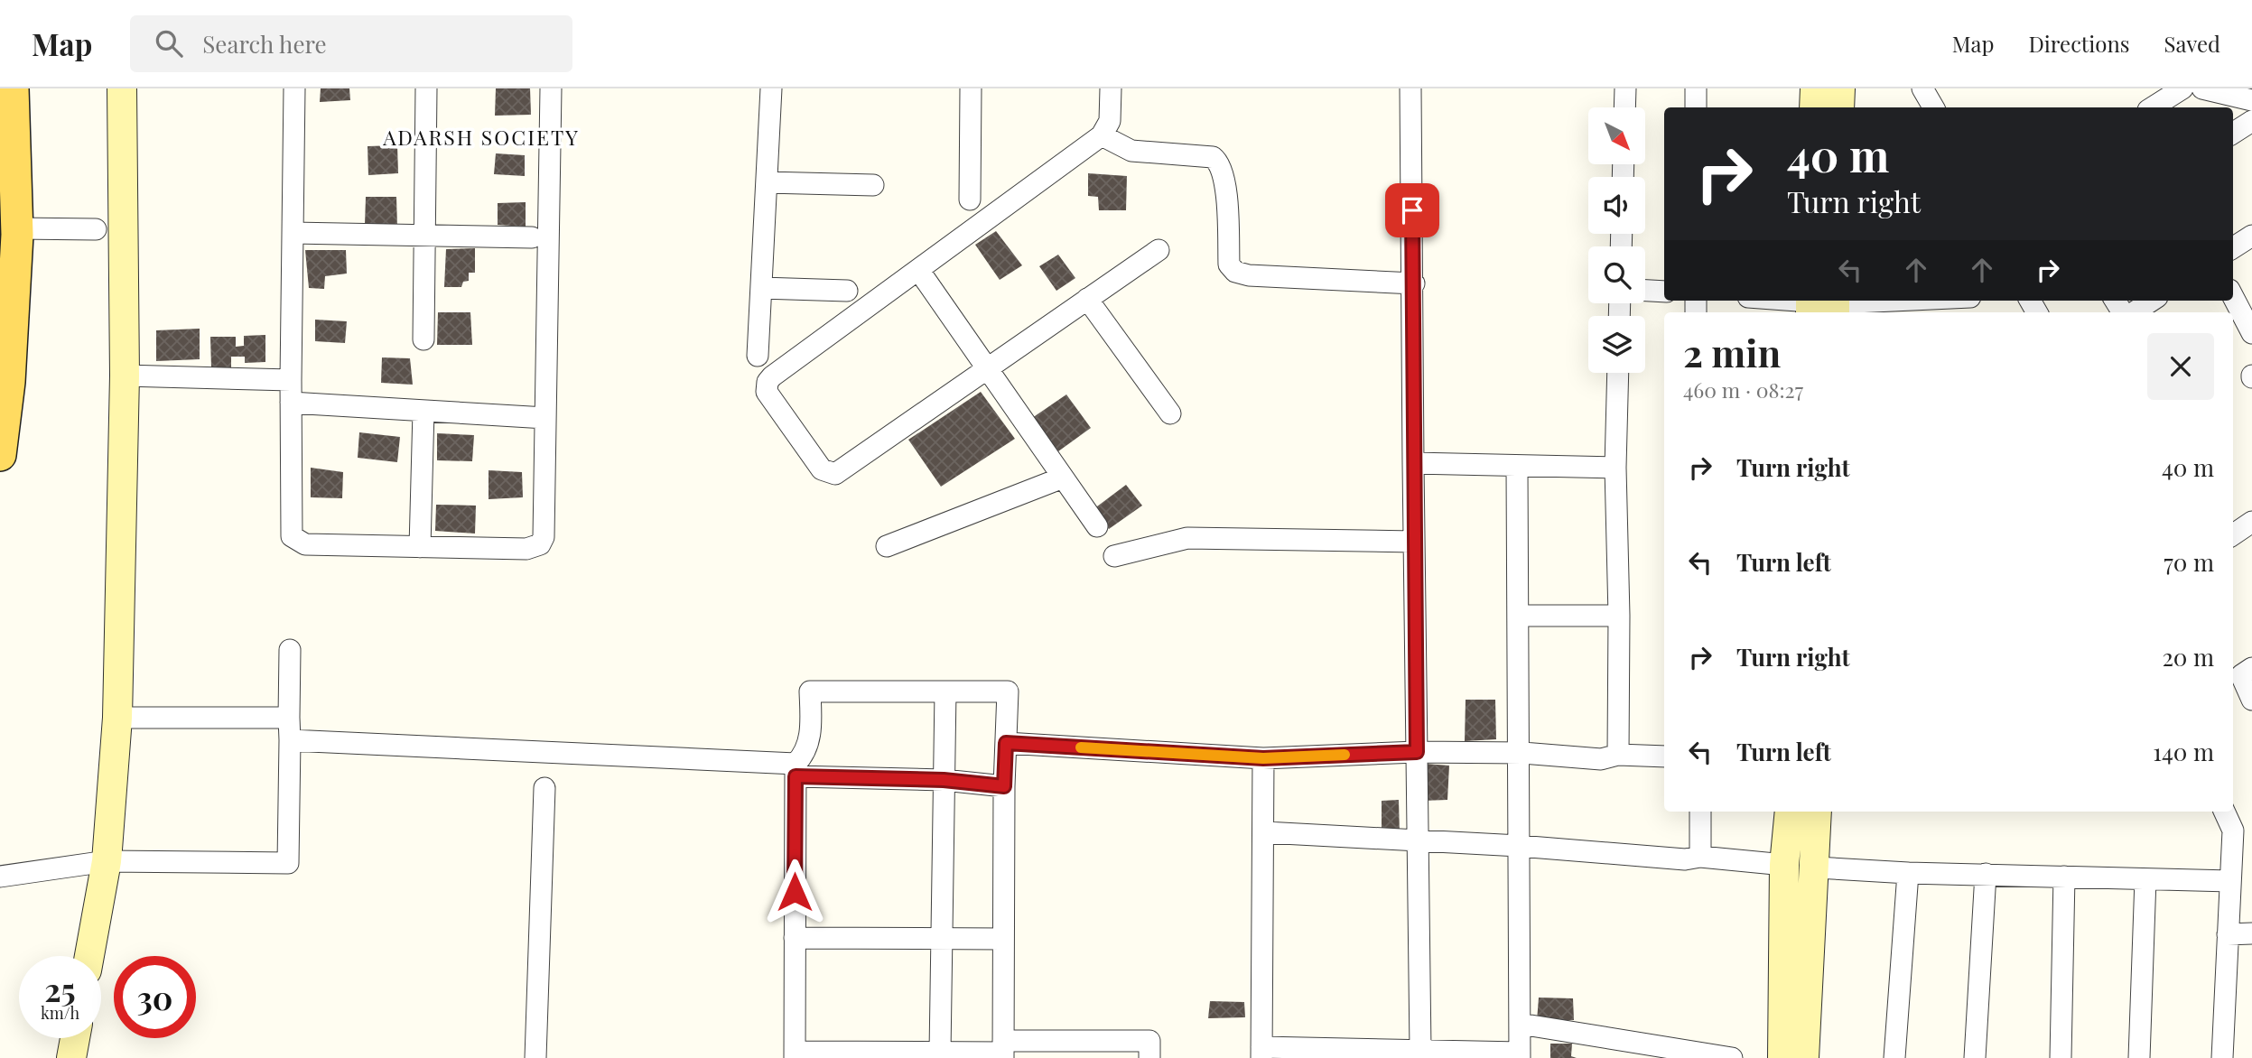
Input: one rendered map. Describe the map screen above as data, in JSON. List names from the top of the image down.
{
  "districts": ["ADARSH SOCIETY"],
  "north": "bottom right",
  "page": {
    "header": "Map",
    "search": "Search here",
    "nav": ["Map", "Directions", "Saved"],
    "turn": ["40 m", "Turn right"],
    "heading": ["2 min", "460 m · 08:27"],
    "list": [
      {
        "name": "Turn right",
        "value": "40 m"
      },
      {
        "name": "Turn left",
        "value": "70 m"
      },
      {
        "name": "Turn right",
        "value": "20 m"
      },
      {
        "name": "Turn left",
        "value": "140 m"
      }
    ],
    "speed": "25 km/h",
    "limit": "30"
  }
}
